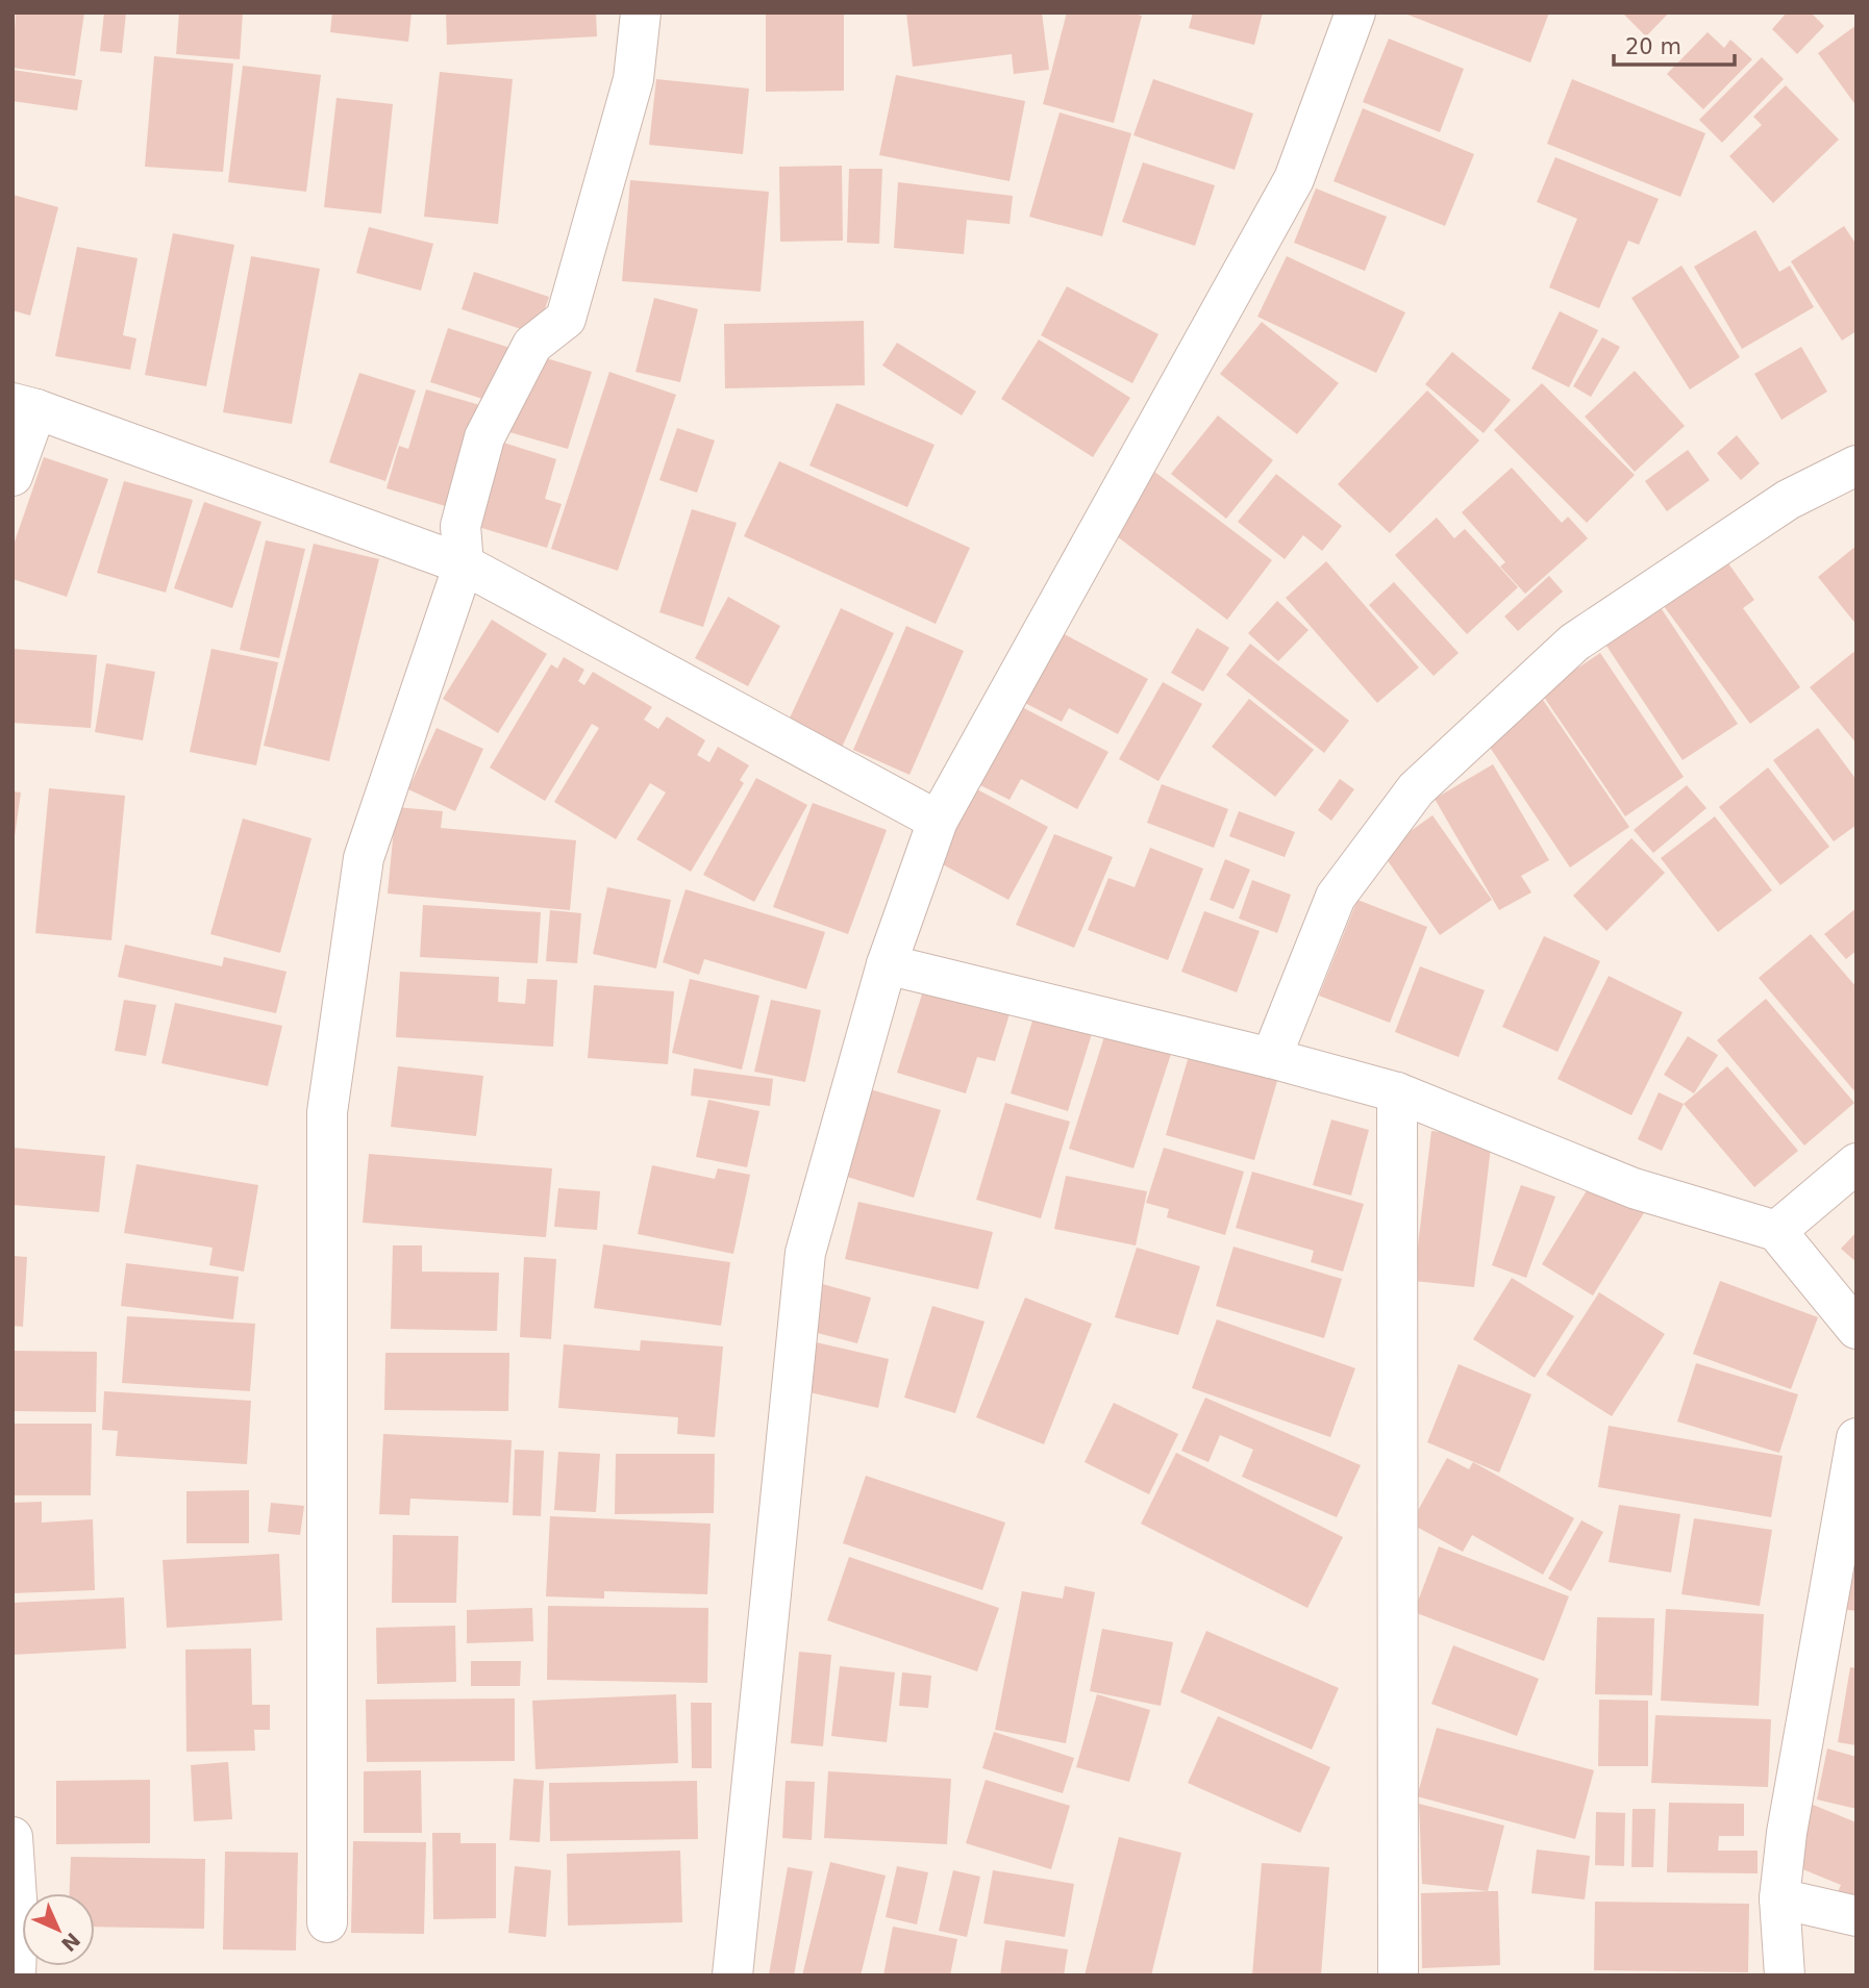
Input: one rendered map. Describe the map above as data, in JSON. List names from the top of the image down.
{
  "scale_bar": "20 m",
  "north": "bottom right"
}
